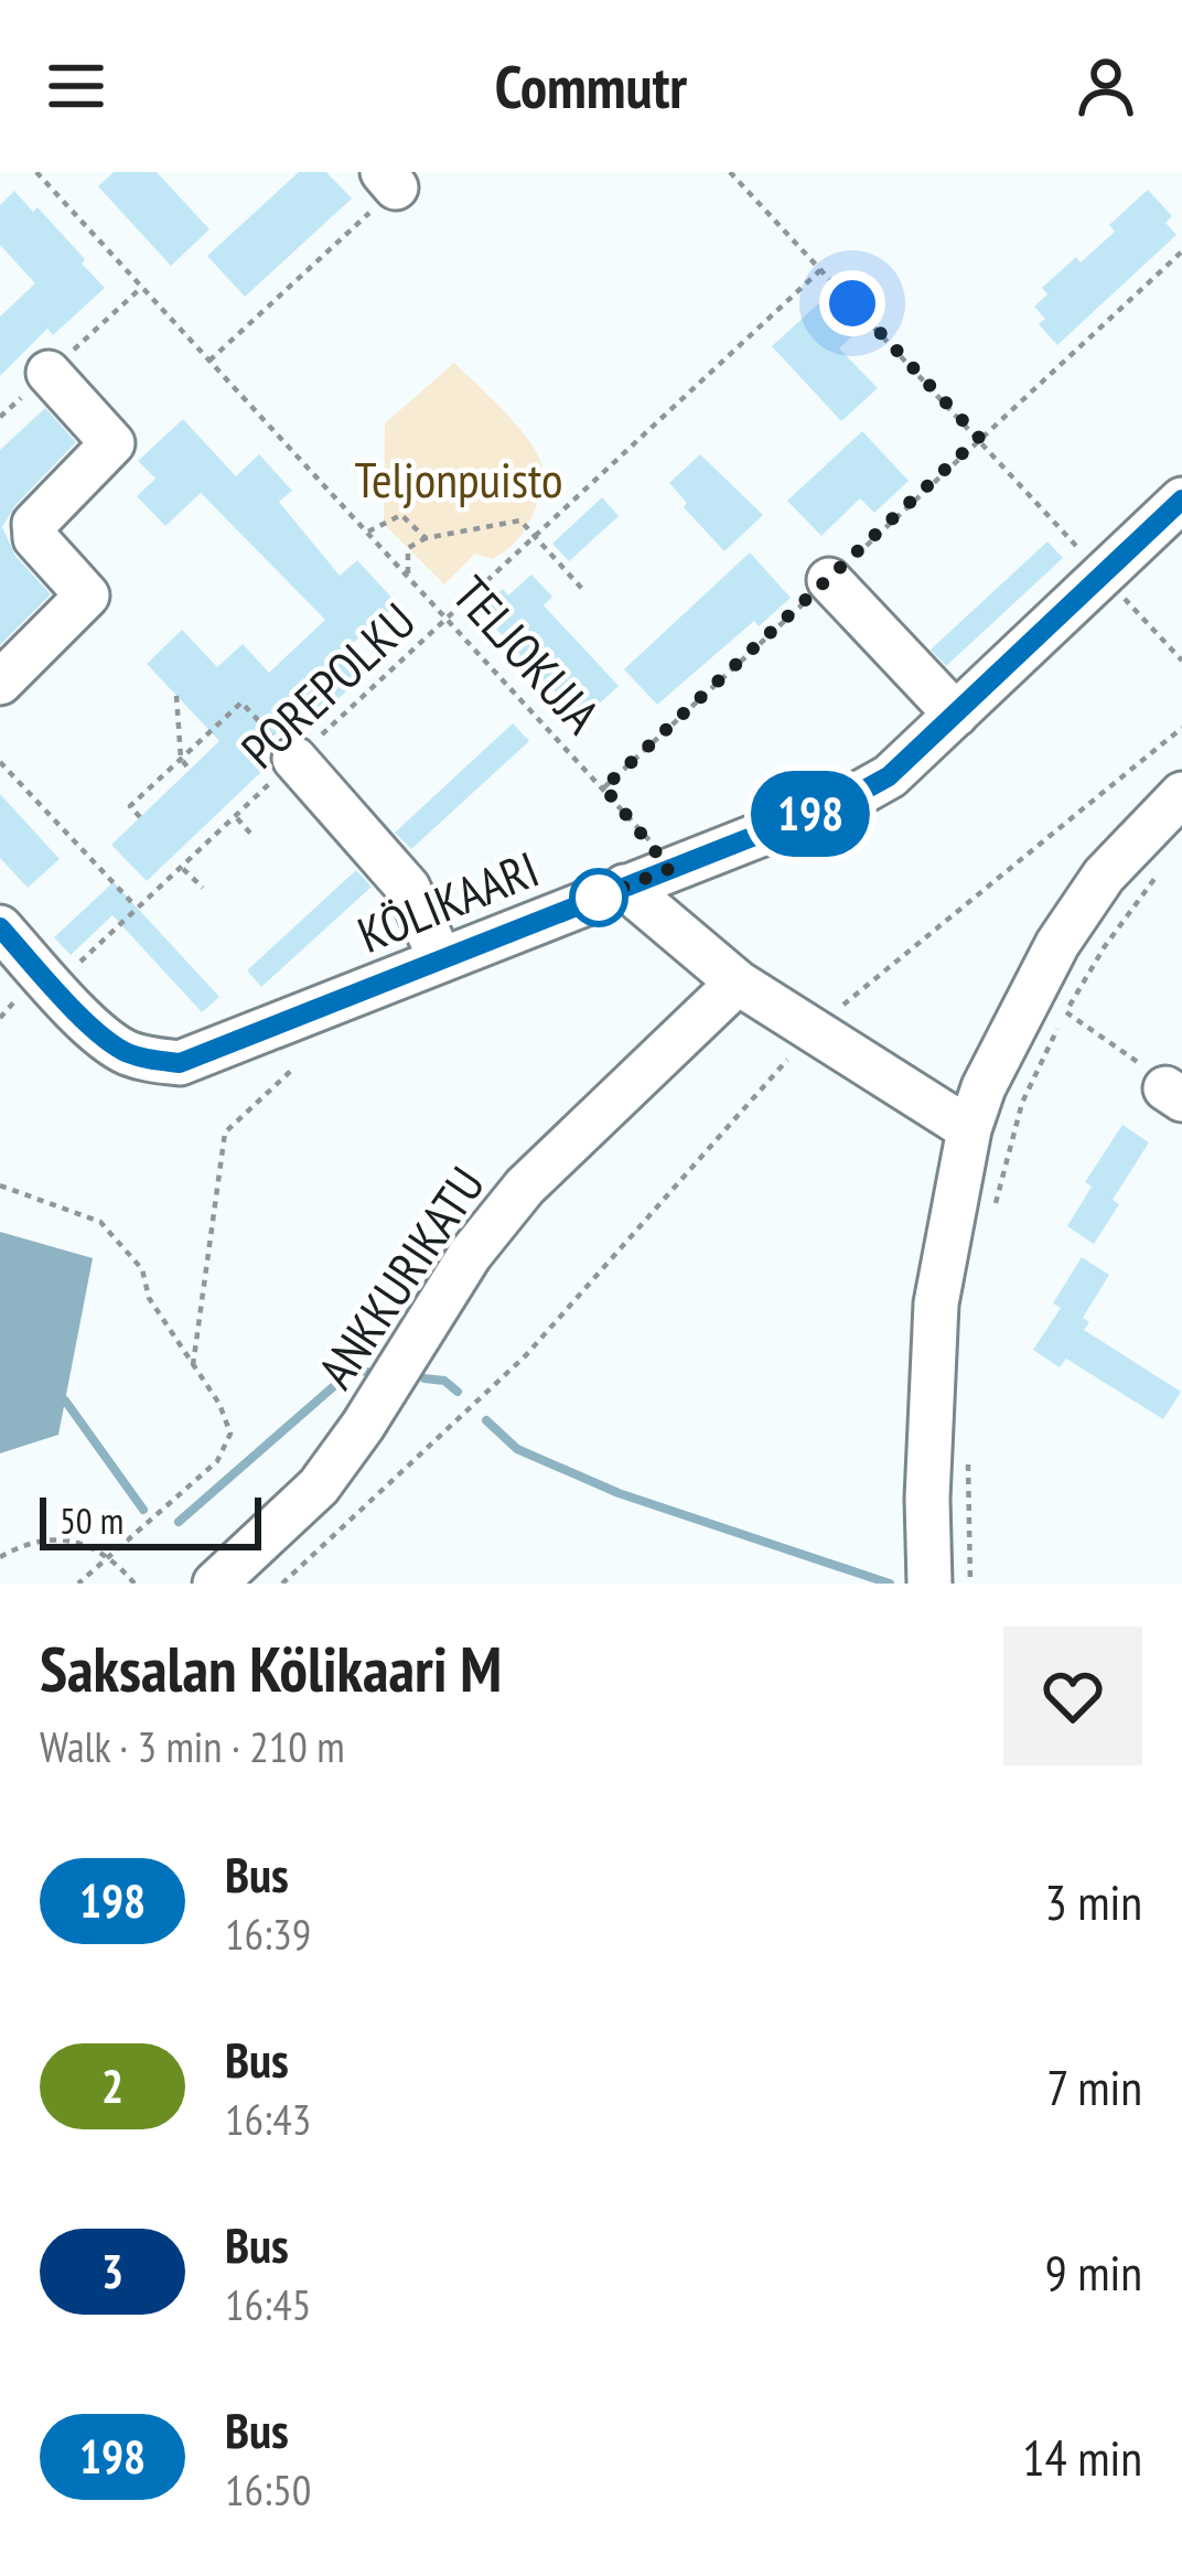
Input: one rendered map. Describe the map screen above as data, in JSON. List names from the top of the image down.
{
  "streets": {
    "street": ["KÖLIKAARI", "ANKKURIKATU"],
    "path": ["TELJOKUJA", "POREPOLKU"]
  },
  "crossings": [
    ["TELJOKUJA", "POREPOLKU"],
    ["TELJOKUJA", "KÖLIKAARI"],
    ["POREPOLKU", "KÖLIKAARI"]
  ],
  "parks": ["Teljonpuisto"],
  "lines": ["bus line 198"],
  "scale_bar": "50 m",
  "page": {
    "header": "Commutr",
    "on_map": "198",
    "scale": "50 m",
    "heading": ["Saksalan Kölikaari M", "Walk · 3 min · 210 m"],
    "list": [
      {
        "mark": "198",
        "name": "Bus",
        "note": "16:39",
        "value": "3 min"
      },
      {
        "mark": "2",
        "name": "Bus",
        "note": "16:43",
        "value": "7 min"
      },
      {
        "mark": "3",
        "name": "Bus",
        "note": "16:45",
        "value": "9 min"
      },
      {
        "mark": "198",
        "name": "Bus",
        "note": "16:50",
        "value": "14 min"
      }
    ]
  }
}
